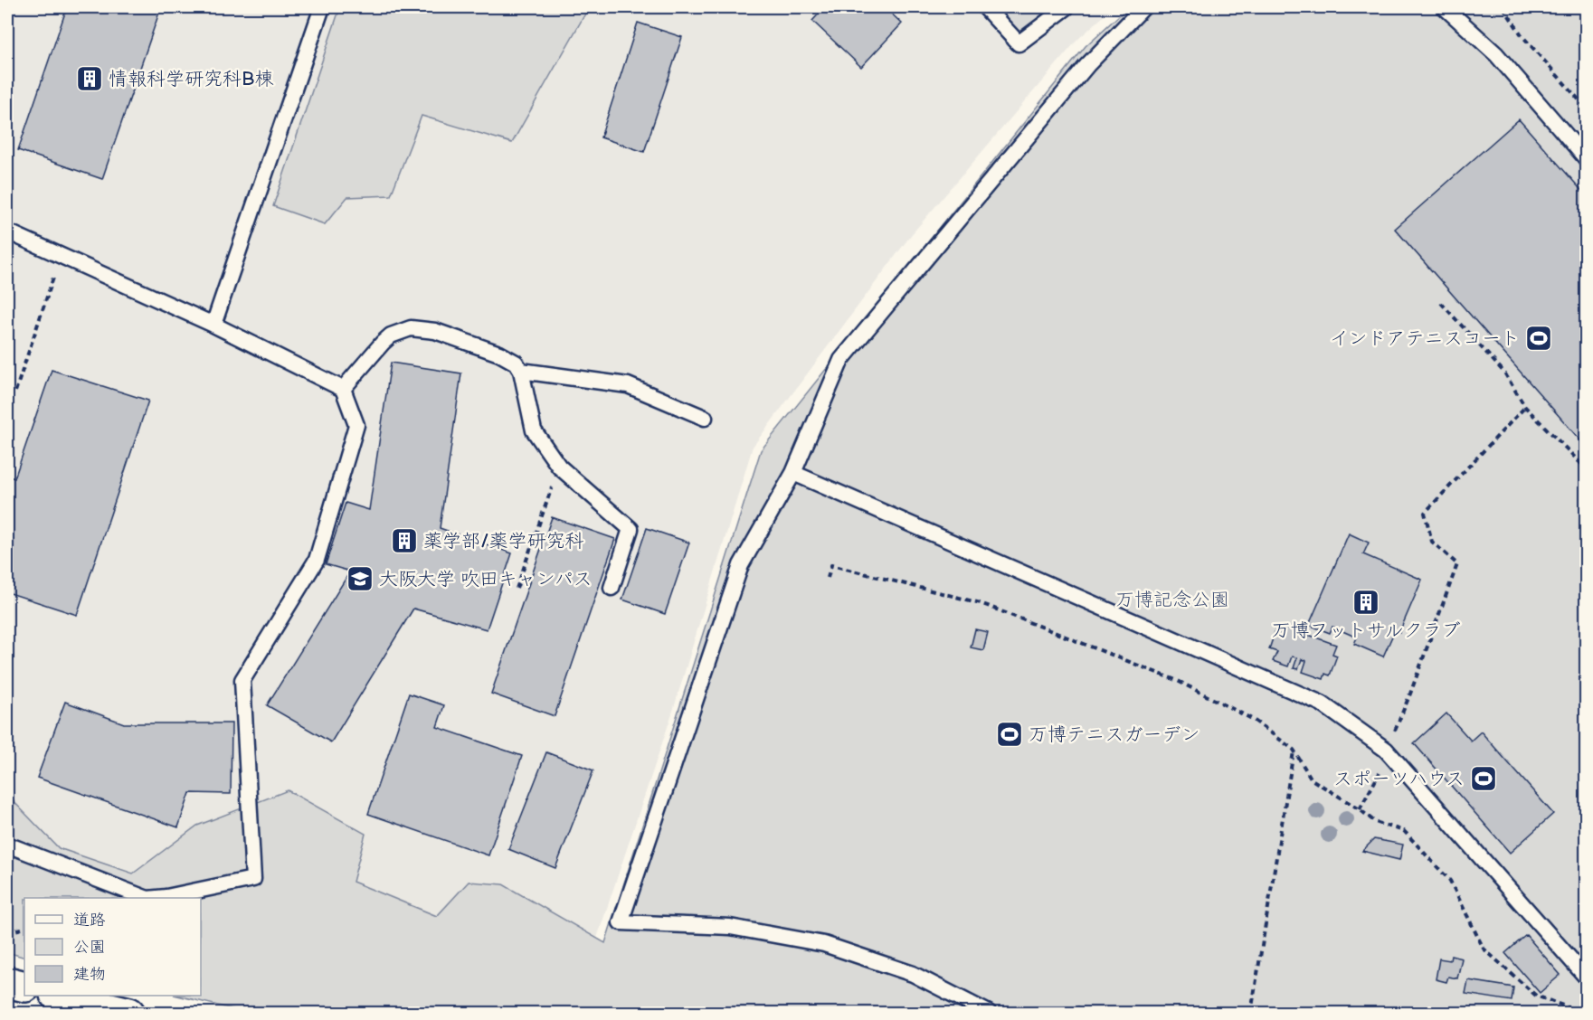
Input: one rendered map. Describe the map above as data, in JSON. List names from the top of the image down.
{
  "parks": ["万博記念公園"],
  "places": {
    "building": ["情報科学研究科B棟", "薬学部/薬学研究科", "万博フットサルクラブ"],
    "sports": ["インドアテニスコート", "万博テニスガーデン", "スポーツハウス"],
    "school or university": ["大阪大学 吹田キャンパス"]
  },
  "legend": ["道路", "公園", "建物"]
}
